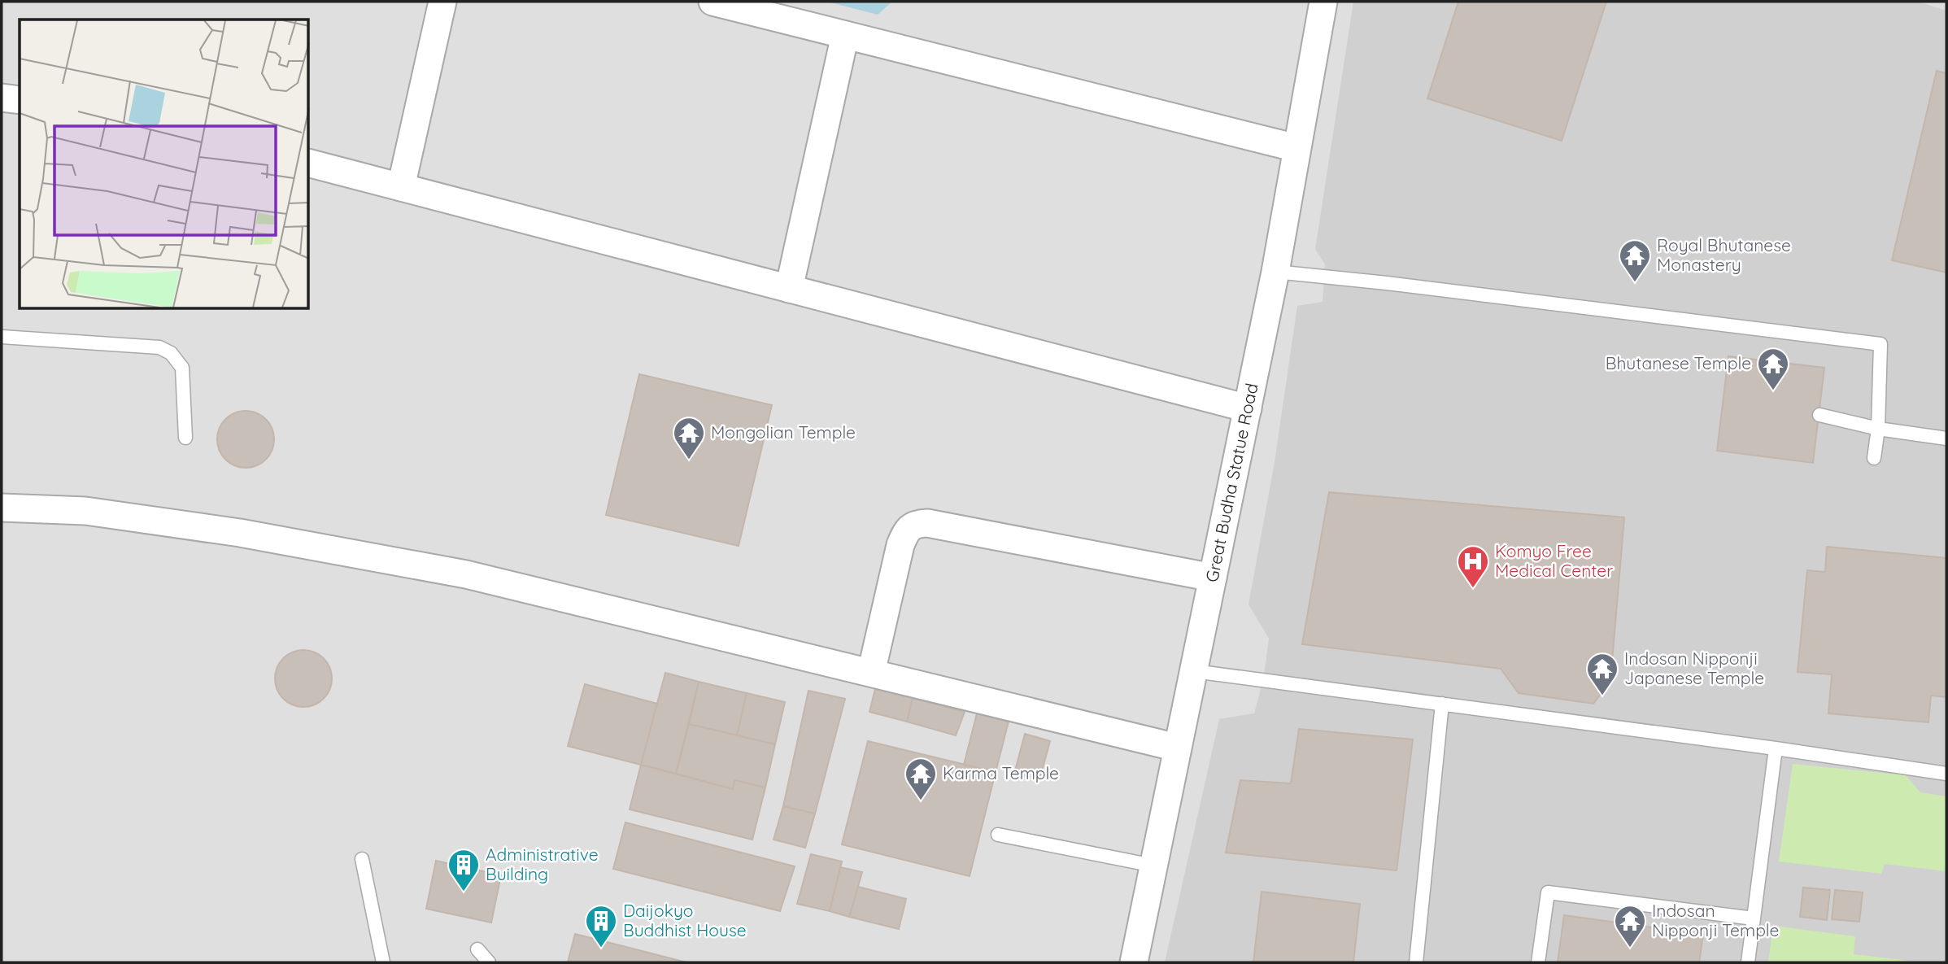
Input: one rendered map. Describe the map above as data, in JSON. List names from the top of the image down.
{
  "streets": {
    "street": ["Great Budha Statue Road"]
  },
  "places": {
    "temple": [
      "Royal Bhutanese Monastery",
      "Bhutanese Temple",
      "Mongolian Temple",
      "Indosan Nipponji Japanese Temple",
      "Karma Temple",
      "Indosan Nipponji Temple"
    ],
    "hospital": ["Komyo Free Medical Center"],
    "building": ["Administrative Building", "Daijokyo Buddhist House"]
  }
}
